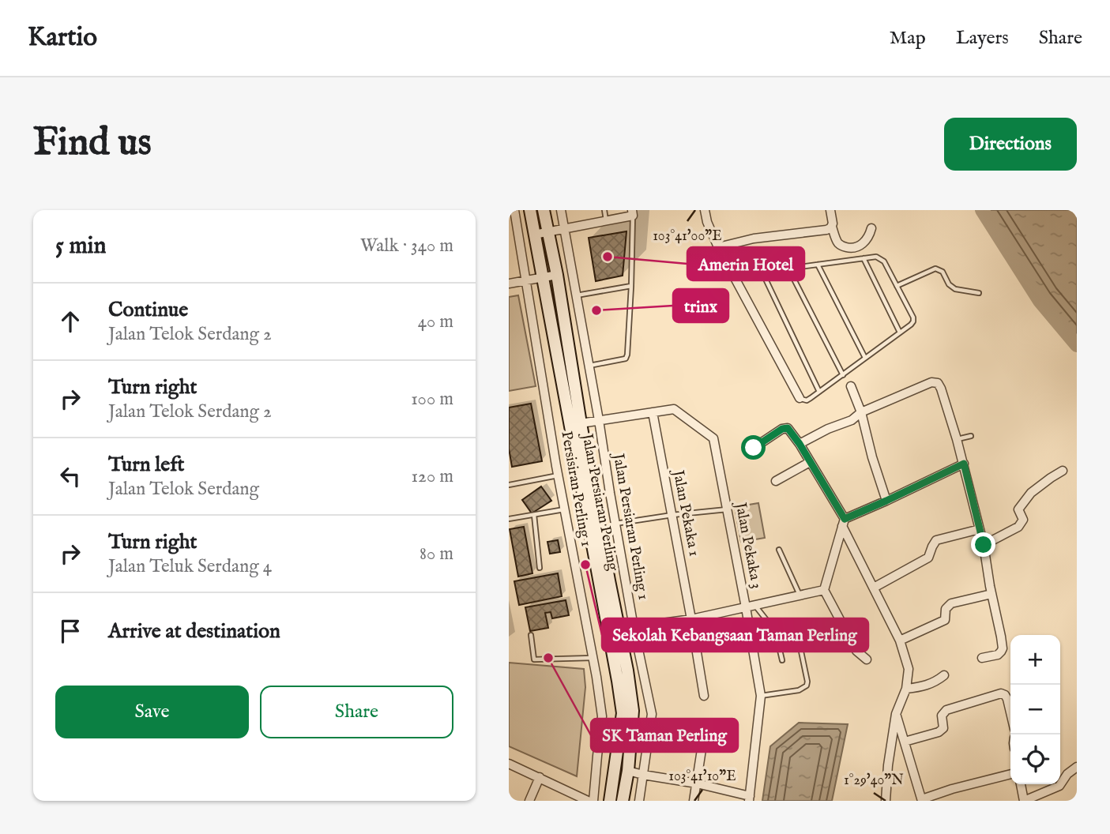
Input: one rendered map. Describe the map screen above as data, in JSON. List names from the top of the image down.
{
  "streets": {
    "main road": ["Jalan Persiaran Perling"],
    "street": [
      "Persisiran Perling 1",
      "Jalan Pekaka 1",
      "Jalan Persiaran Perling 1",
      "Jalan Pekaka 3"
    ]
  },
  "crossings": [
    ["Jalan Persiaran Perling", "Jalan Pekaka 3"],
    ["Jalan Pekaka 1", "Jalan Pekaka 3"],
    ["Jalan Persiaran Perling 1", "Jalan Pekaka 3"]
  ],
  "places": [
    "Amerin Hotel",
    "trinx",
    "Sekolah Kebangsaan Taman Perling",
    "SK Taman Perling"
  ],
  "page": {
    "header": "Kartio",
    "nav": ["Map", "Layers", "Share"],
    "buttons": [
      "Directions",
      ["Save", "Share"]
    ],
    "title": "Find us",
    "heading": ["5 min", "Walk · 340 m"],
    "list": [
      ["Continue", "Jalan Telok Serdang 2", "40 m"],
      ["Turn right", "Jalan Telok Serdang 2", "100 m"],
      ["Turn left", "Jalan Telok Serdang", "120 m"],
      ["Turn right", "Jalan Teluk Serdang 4", "80 m"],
      "Arrive at destination"
    ],
    "map_buttons": ["+", "−"]
  },
  "coordinates": ["103°41'00\"E", "103°41'10\"E", "1°29'40\"N"]
}
